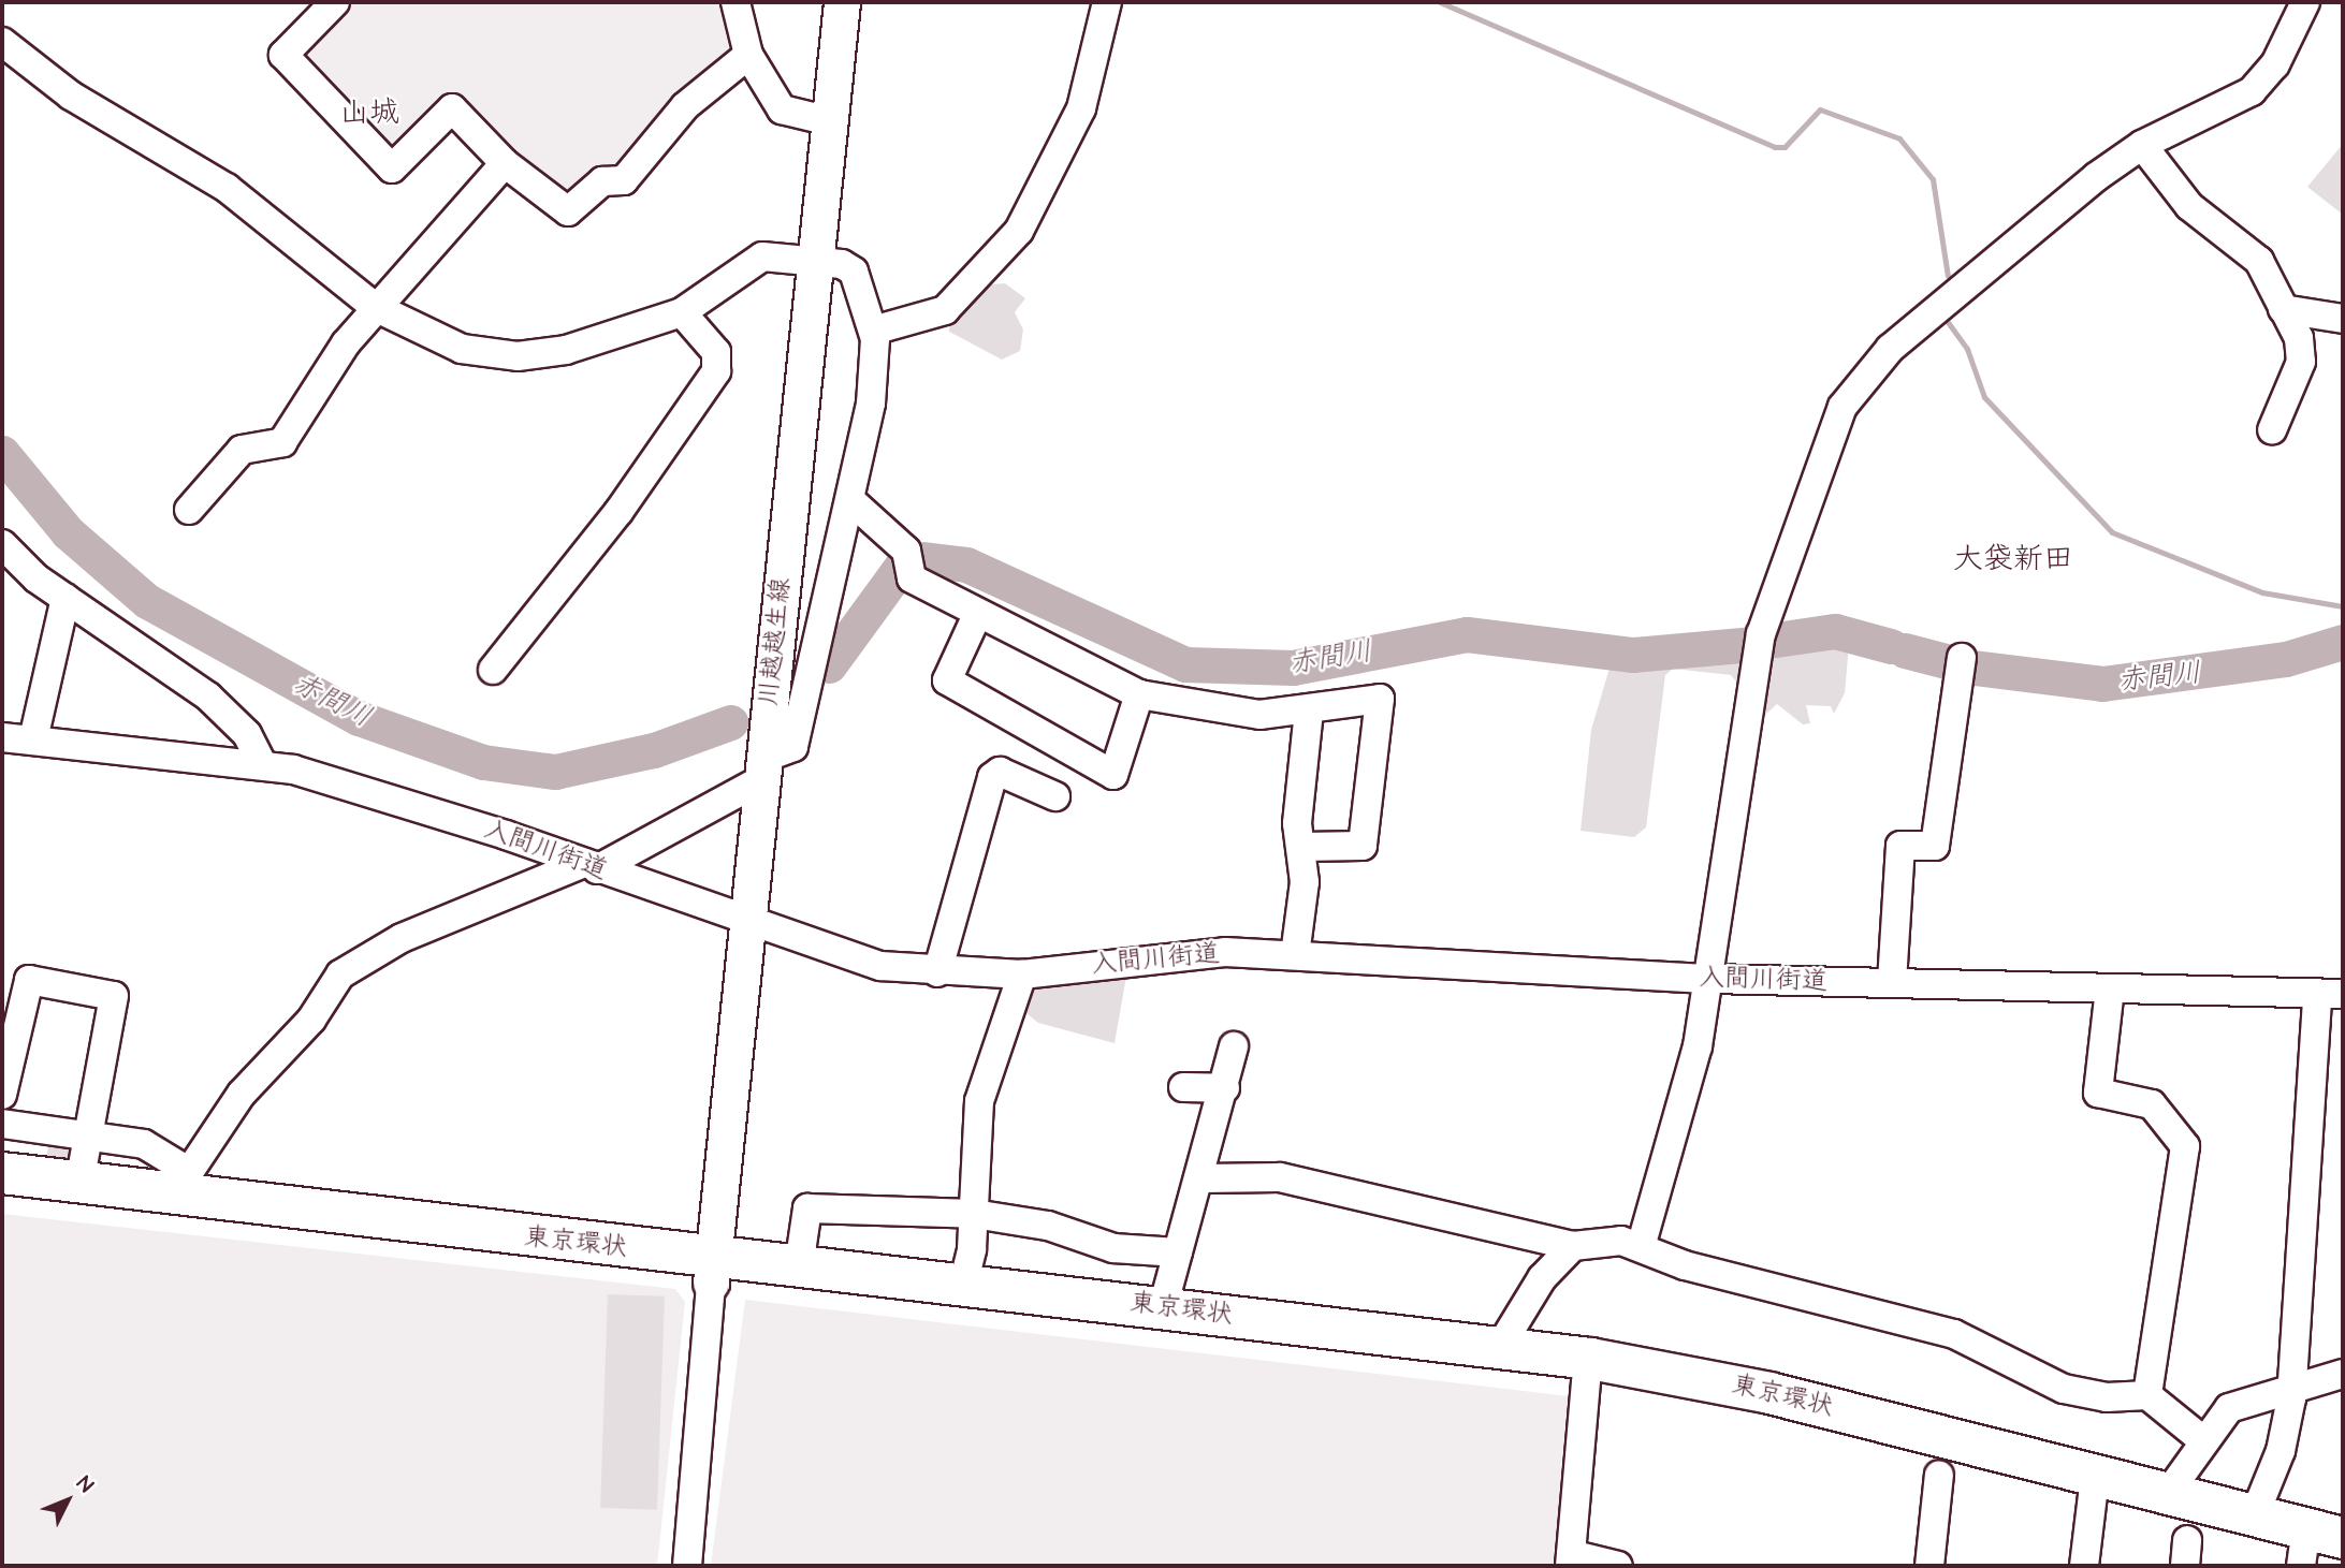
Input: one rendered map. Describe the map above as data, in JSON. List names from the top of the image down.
{
  "streets": {
    "highway": ["東京環状"],
    "main road": ["川越越生線"],
    "street": ["入間川街道"]
  },
  "crossings": [
    ["川越越生線", "入間川街道"],
    ["川越越生線", "東京環状"]
  ],
  "districts": ["山城", "大袋新田"],
  "water": ["赤間川"],
  "north": "top right"
}
